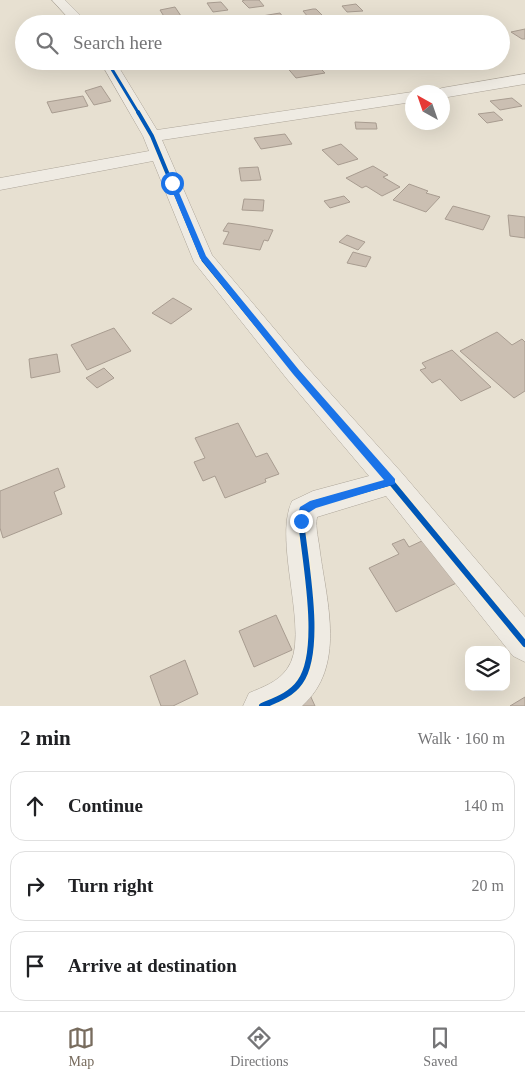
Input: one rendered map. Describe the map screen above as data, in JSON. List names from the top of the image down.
{
  "north": "top left",
  "page": {
    "search": "Search here",
    "heading": ["2 min", "Walk · 160 m"],
    "list": [
      ["Continue", "140 m"],
      ["Turn right", "20 m"],
      "Arrive at destination"
    ],
    "nav": ["Map", "Directions", "Saved"]
  }
}
